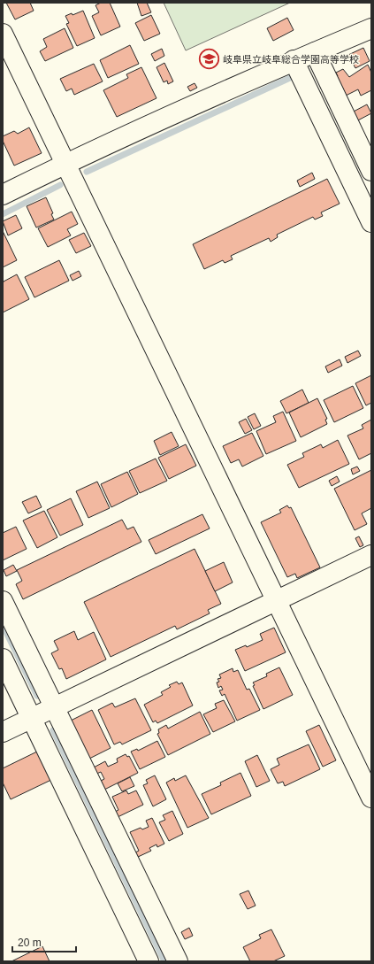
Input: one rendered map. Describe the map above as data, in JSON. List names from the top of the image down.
{
  "places": {
    "school or university": ["岐阜県立岐阜総合学園高等学校"]
  },
  "scale_bar": "20 m"
}
